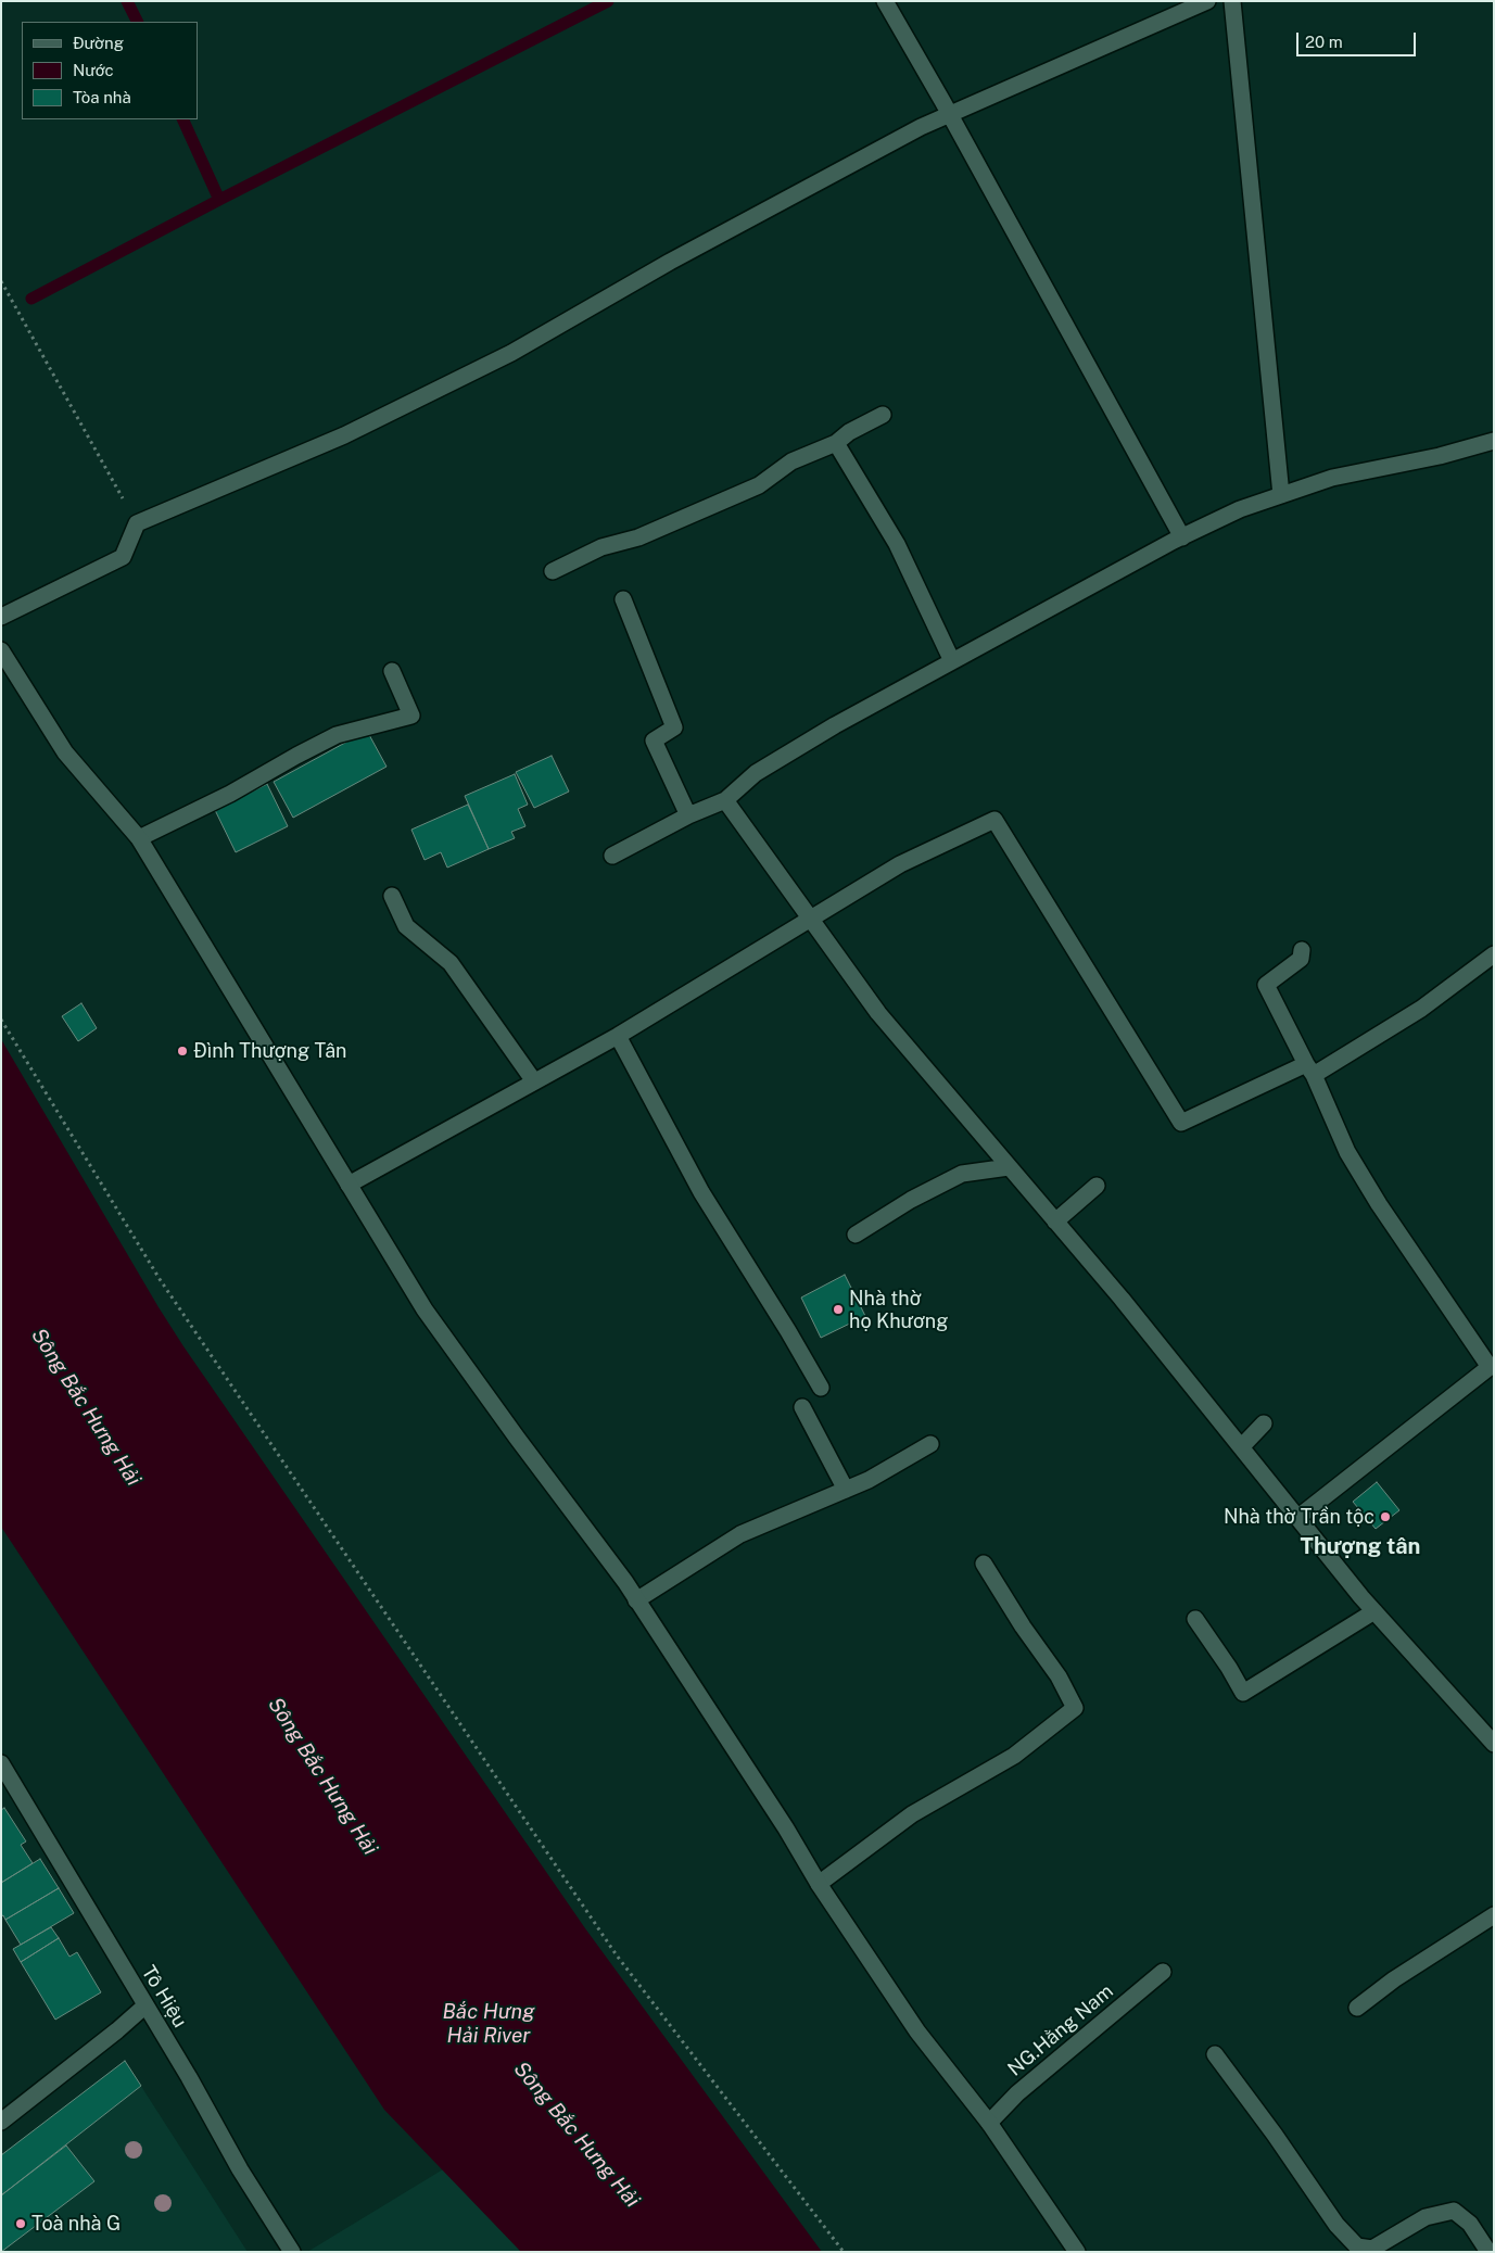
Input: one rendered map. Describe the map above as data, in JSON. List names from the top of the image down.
{
  "streets": {
    "street": ["Tô Hiệu", "NG.Hằng Nam"]
  },
  "districts": ["Thượng tân"],
  "water": ["Sông Bắc Hưng Hải", "Bắc Hưng Hải River"],
  "places": [
    "Đình Thượng Tân",
    "Nhà thờ họ Khương",
    "Nhà thờ Trần tộc",
    "Toà nhà G"
  ],
  "legend": ["Đường", "Nước", "Tòa nhà"],
  "scale_bar": "20 m"
}
